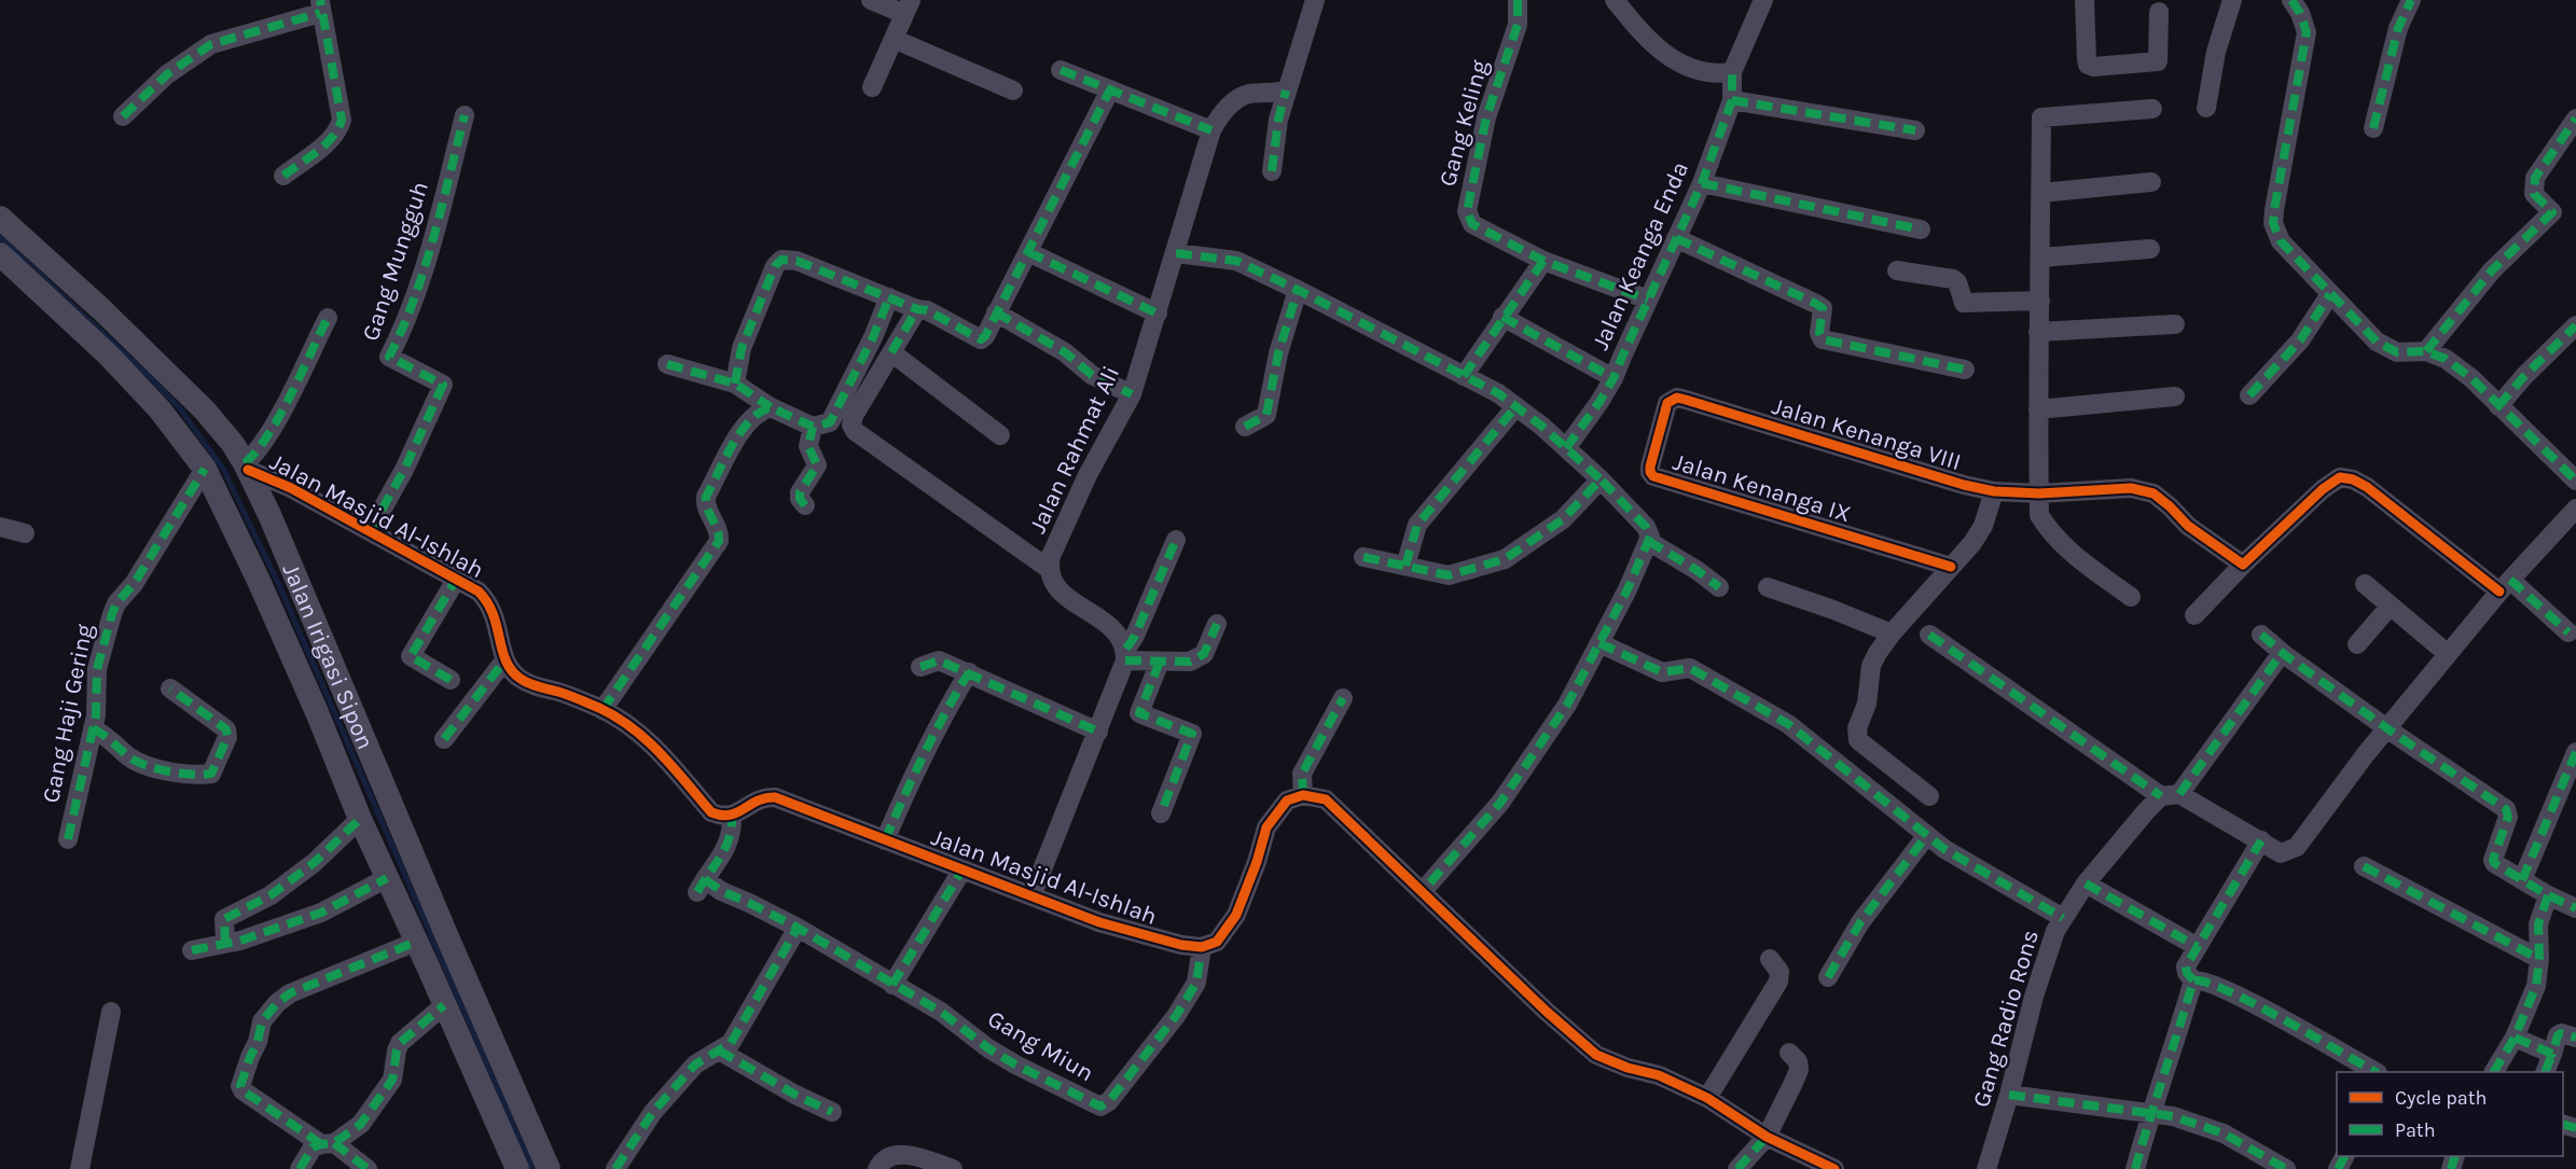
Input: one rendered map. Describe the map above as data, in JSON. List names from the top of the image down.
{
  "streets": {
    "street": [
      "Gang Keling",
      "Jalan Keanga Enda",
      "Gang Mungguh",
      "Jalan Kenanga VIII",
      "Jalan Rahmat Ali",
      "Jalan Kenanga IX",
      "Jalan Masjid Al-Ishlah",
      "Jalan Irigasi Sipon",
      "Gang Haji Gering",
      "Gang Radio Rons",
      "Gang Miun"
    ]
  },
  "crossings": [
    ["Gang Keling", "Jalan Keanga Enda"],
    ["Gang Mungguh", "Jalan Masjid Al-Ishlah"],
    ["Jalan Kenanga VIII", "Jalan Kenanga IX"],
    ["Jalan Masjid Al-Ishlah", "Jalan Irigasi Sipon"],
    ["Jalan Masjid Al-Ishlah", "Gang Miun"],
    ["Jalan Irigasi Sipon", "Gang Haji Gering"]
  ],
  "legend": ["Cycle path", "Path"]
}
